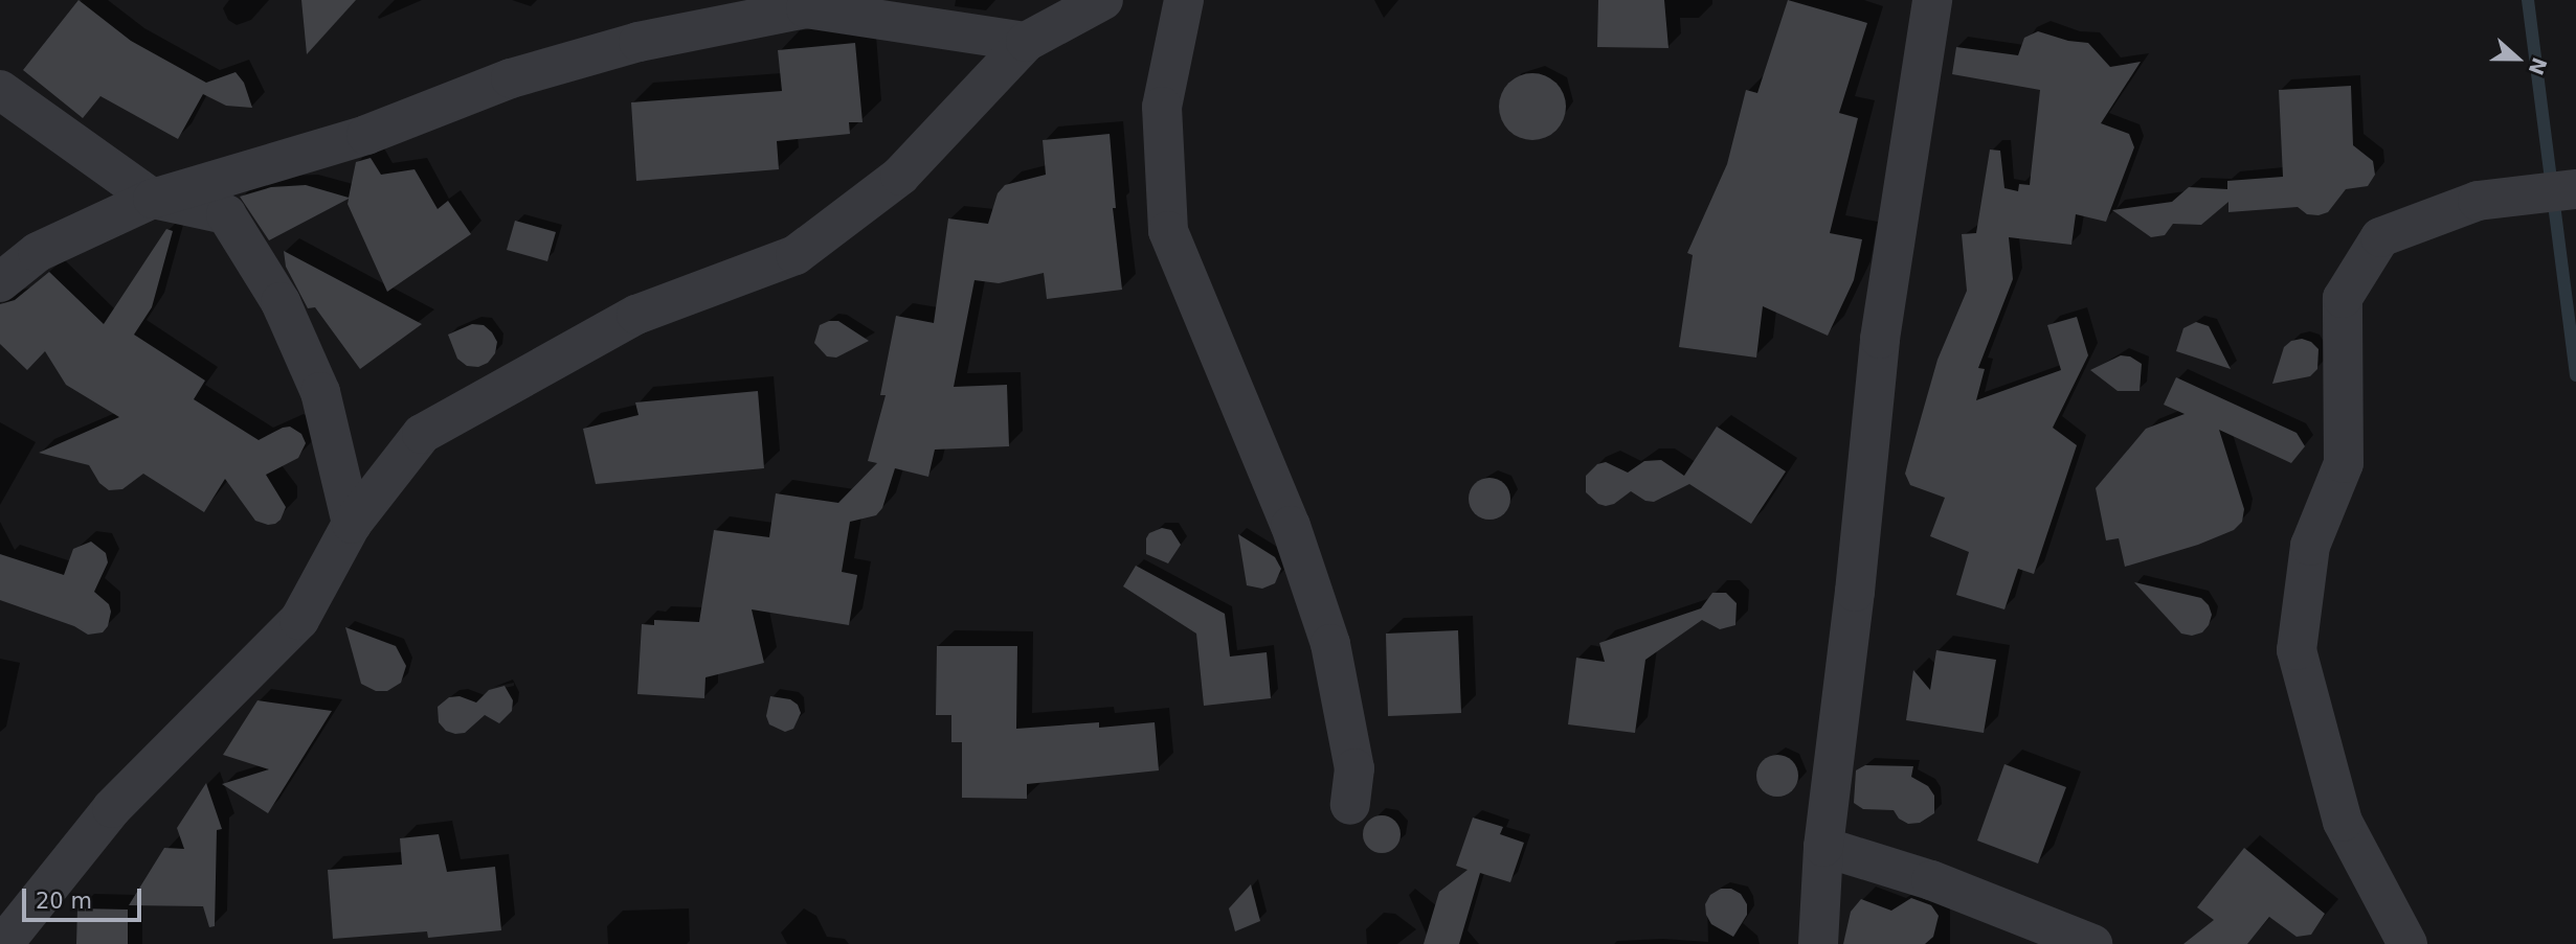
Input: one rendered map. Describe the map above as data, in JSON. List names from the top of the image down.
{
  "scale_bar": "20 m",
  "north": "right"
}
